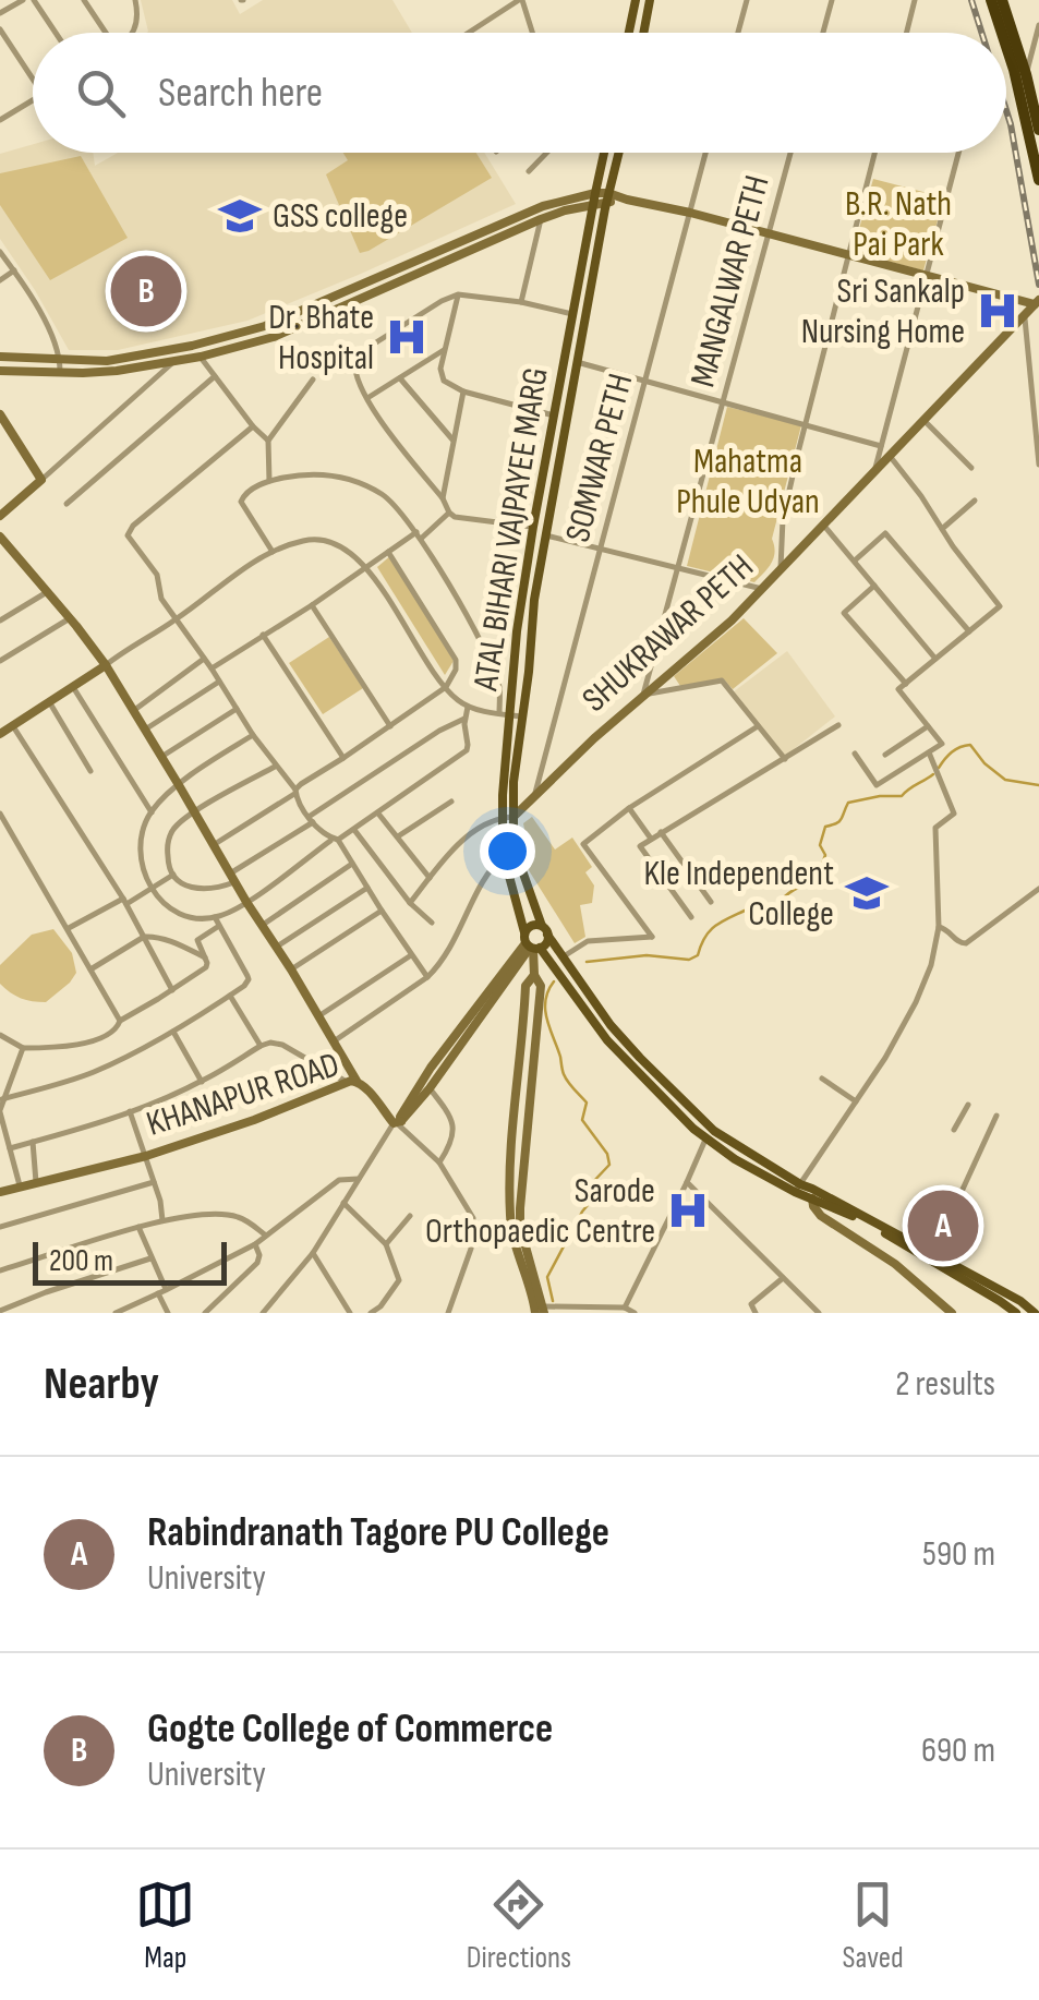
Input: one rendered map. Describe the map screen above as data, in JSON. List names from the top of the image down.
{
  "streets": {
    "main road": ["ATAL BIHARI VAJPAYEE MARG", "SHUKRAWAR PETH", "KHANAPUR ROAD"],
    "street": ["MANGALWAR PETH", "SOMWAR PETH"]
  },
  "crossings": [
    ["MANGALWAR PETH", "SHUKRAWAR PETH"],
    ["SOMWAR PETH", "SHUKRAWAR PETH"],
    ["ATAL BIHARI VAJPAYEE MARG", "SHUKRAWAR PETH"]
  ],
  "parks": ["B.R. Nath Pai Park", "Mahatma Phule Udyan"],
  "places": {
    "school or university": ["GSS college", "Kle Independent College"],
    "hospital": ["Sri Sankalp Nursing Home", "Dr. Bhate Hospital", "Sarode Orthopaedic Centre"]
  },
  "scale_bar": "200 m",
  "page": {
    "search": "Search here",
    "pins": ["B", "A"],
    "scale": "200 m",
    "heading": ["Nearby", "2 results"],
    "list": [
      {
        "mark": "A",
        "name": "Rabindranath Tagore PU College",
        "note": "University",
        "value": "590 m"
      },
      {
        "mark": "B",
        "name": "Gogte College of Commerce",
        "note": "University",
        "value": "690 m"
      }
    ],
    "nav": ["Map", "Directions", "Saved"]
  }
}
